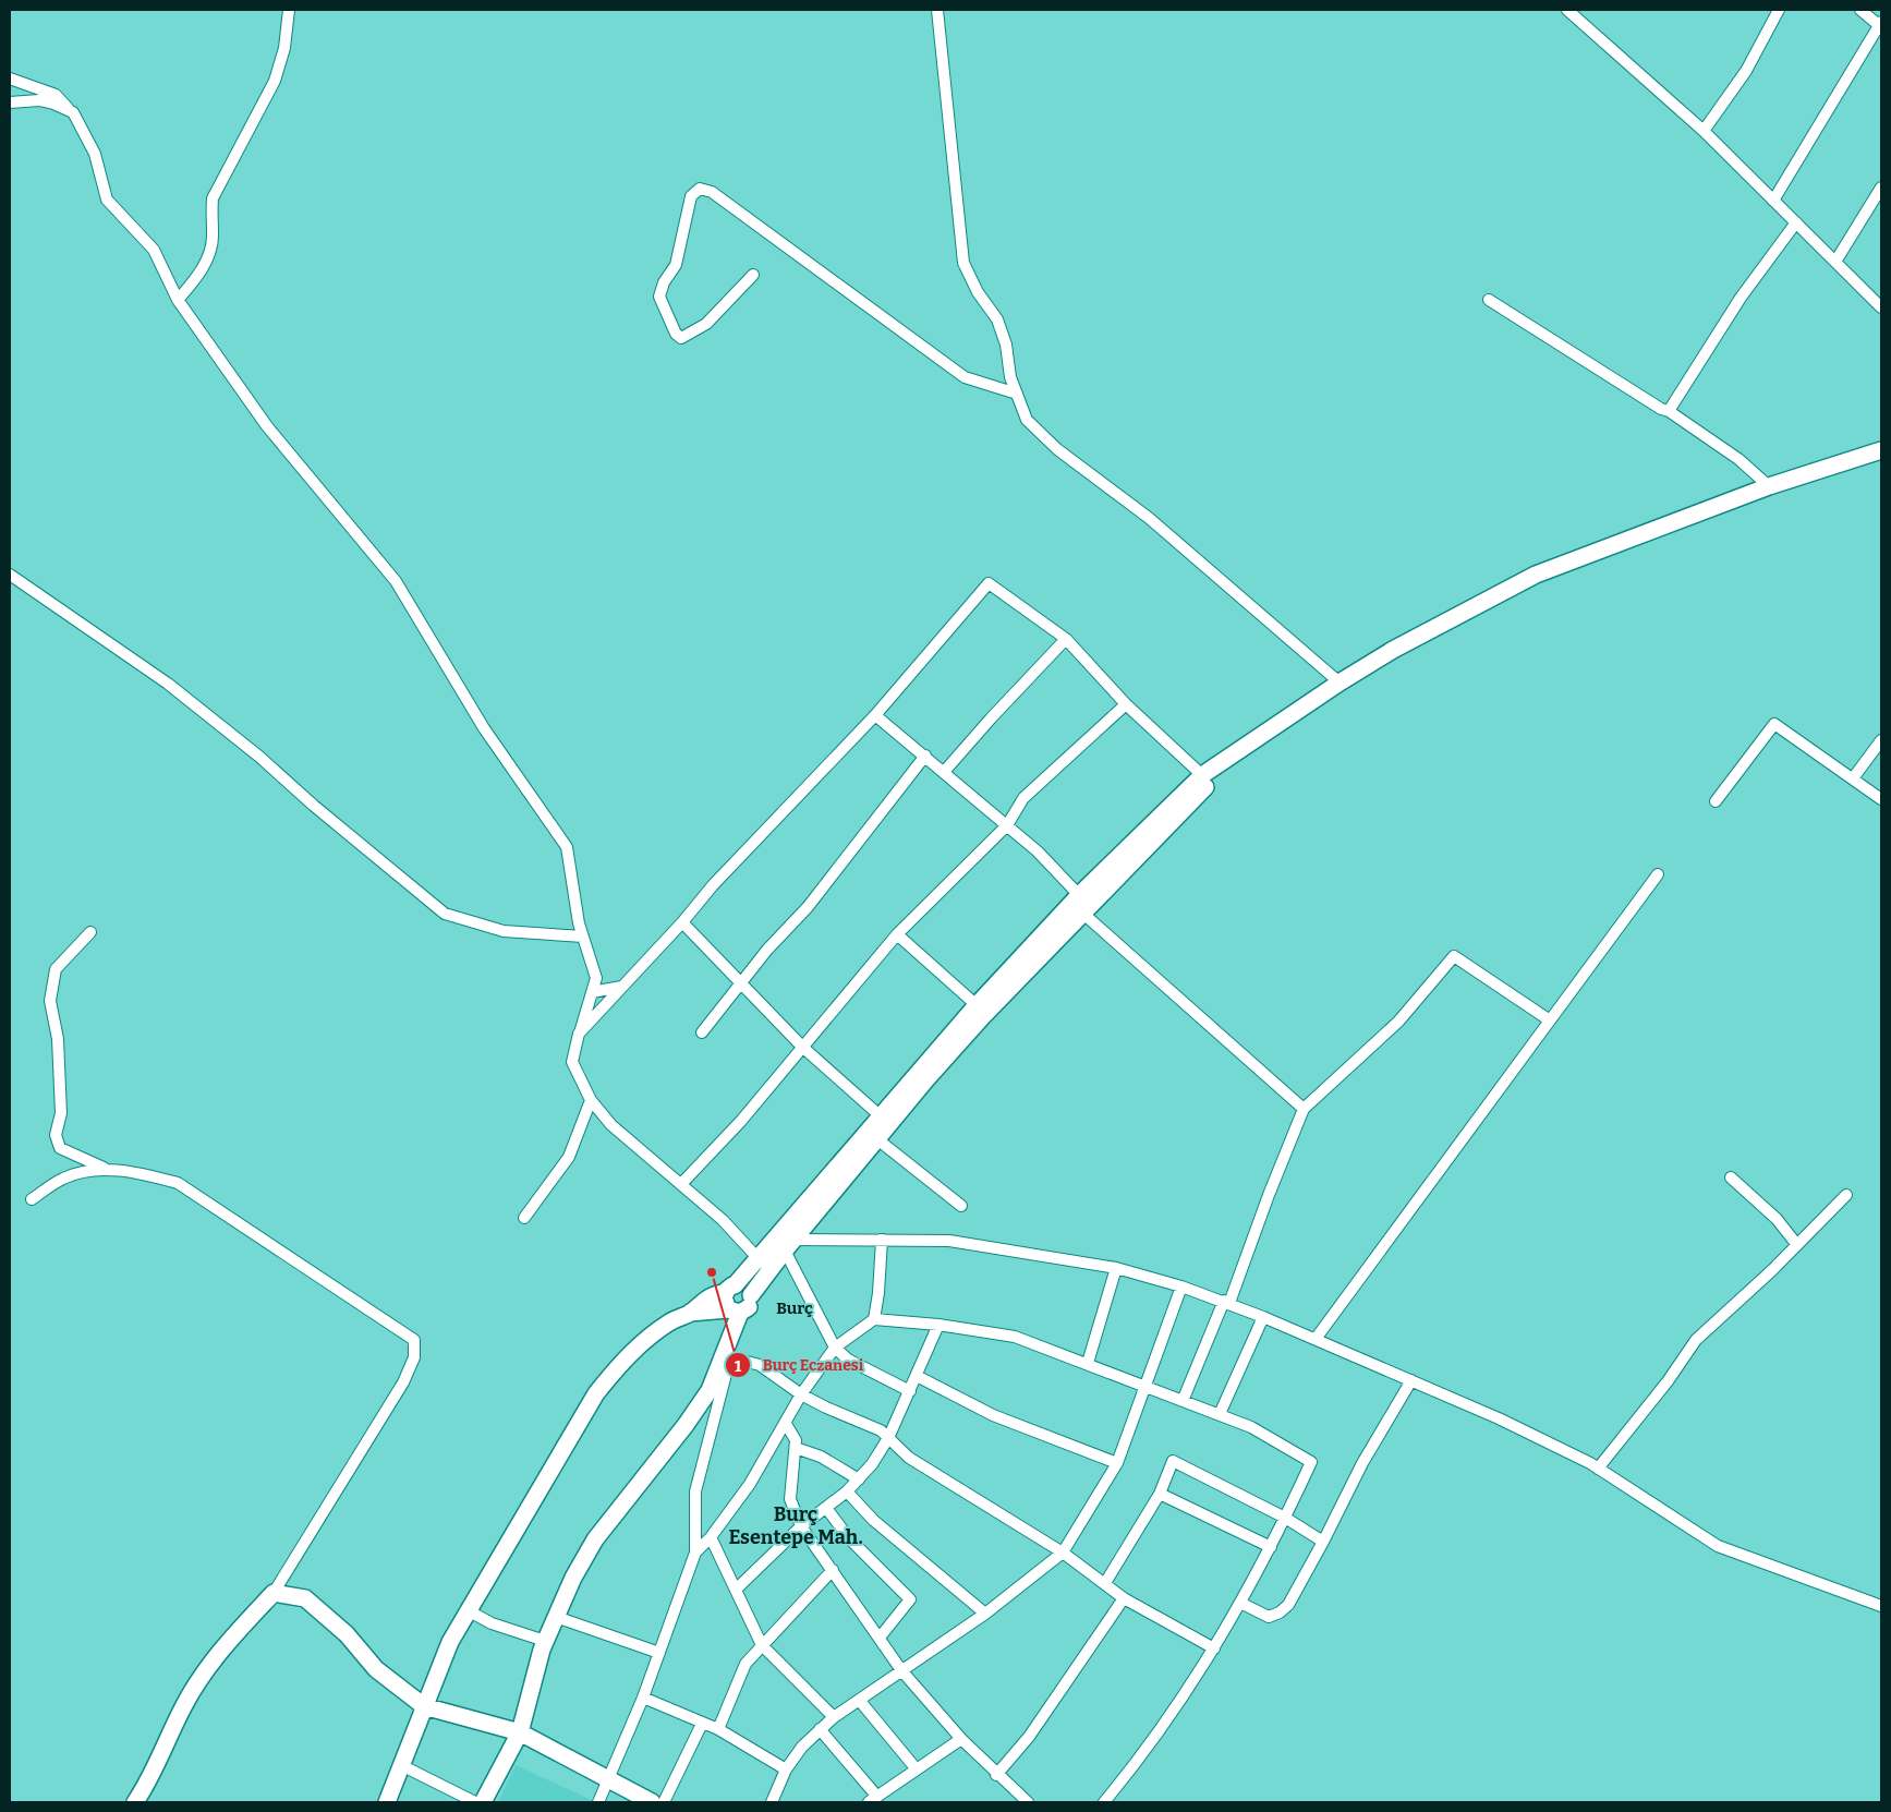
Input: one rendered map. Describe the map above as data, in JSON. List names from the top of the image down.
{
  "districts": ["Burç", "Burç Esentepe Mah."],
  "places": ["Burç Eczanesi"]
}
